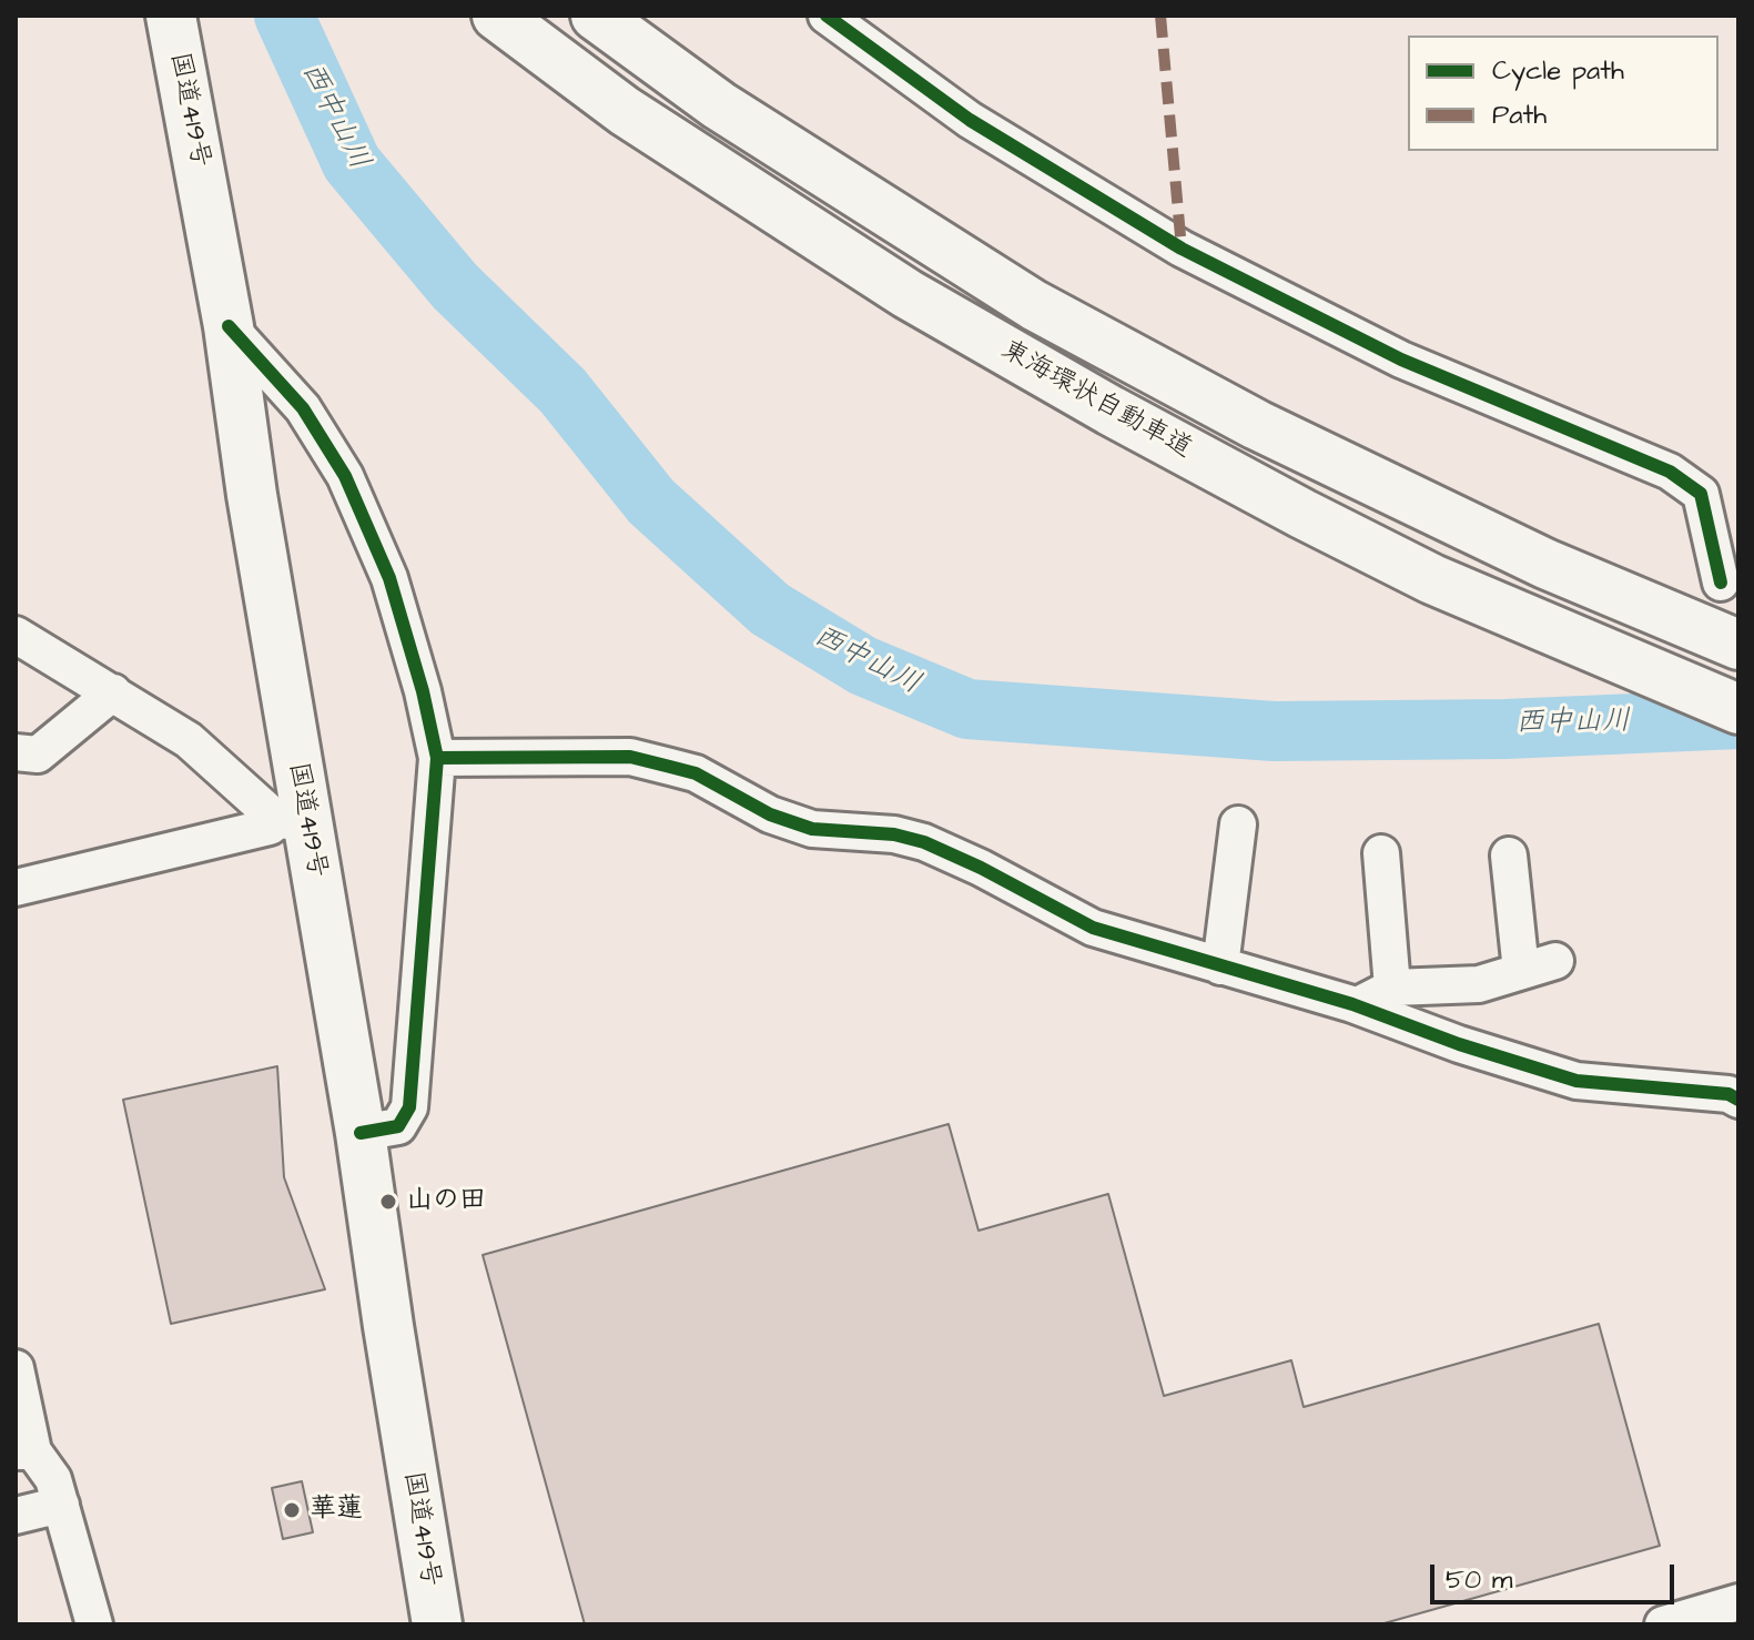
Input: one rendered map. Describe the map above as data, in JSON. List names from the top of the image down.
{
  "streets": {
    "highway": ["国道419号", "東海環状自動車道"]
  },
  "water": ["西中山川"],
  "places": ["山の田", "華蓮"],
  "legend": ["Cycle path", "Path"],
  "scale_bar": "50 m"
}
